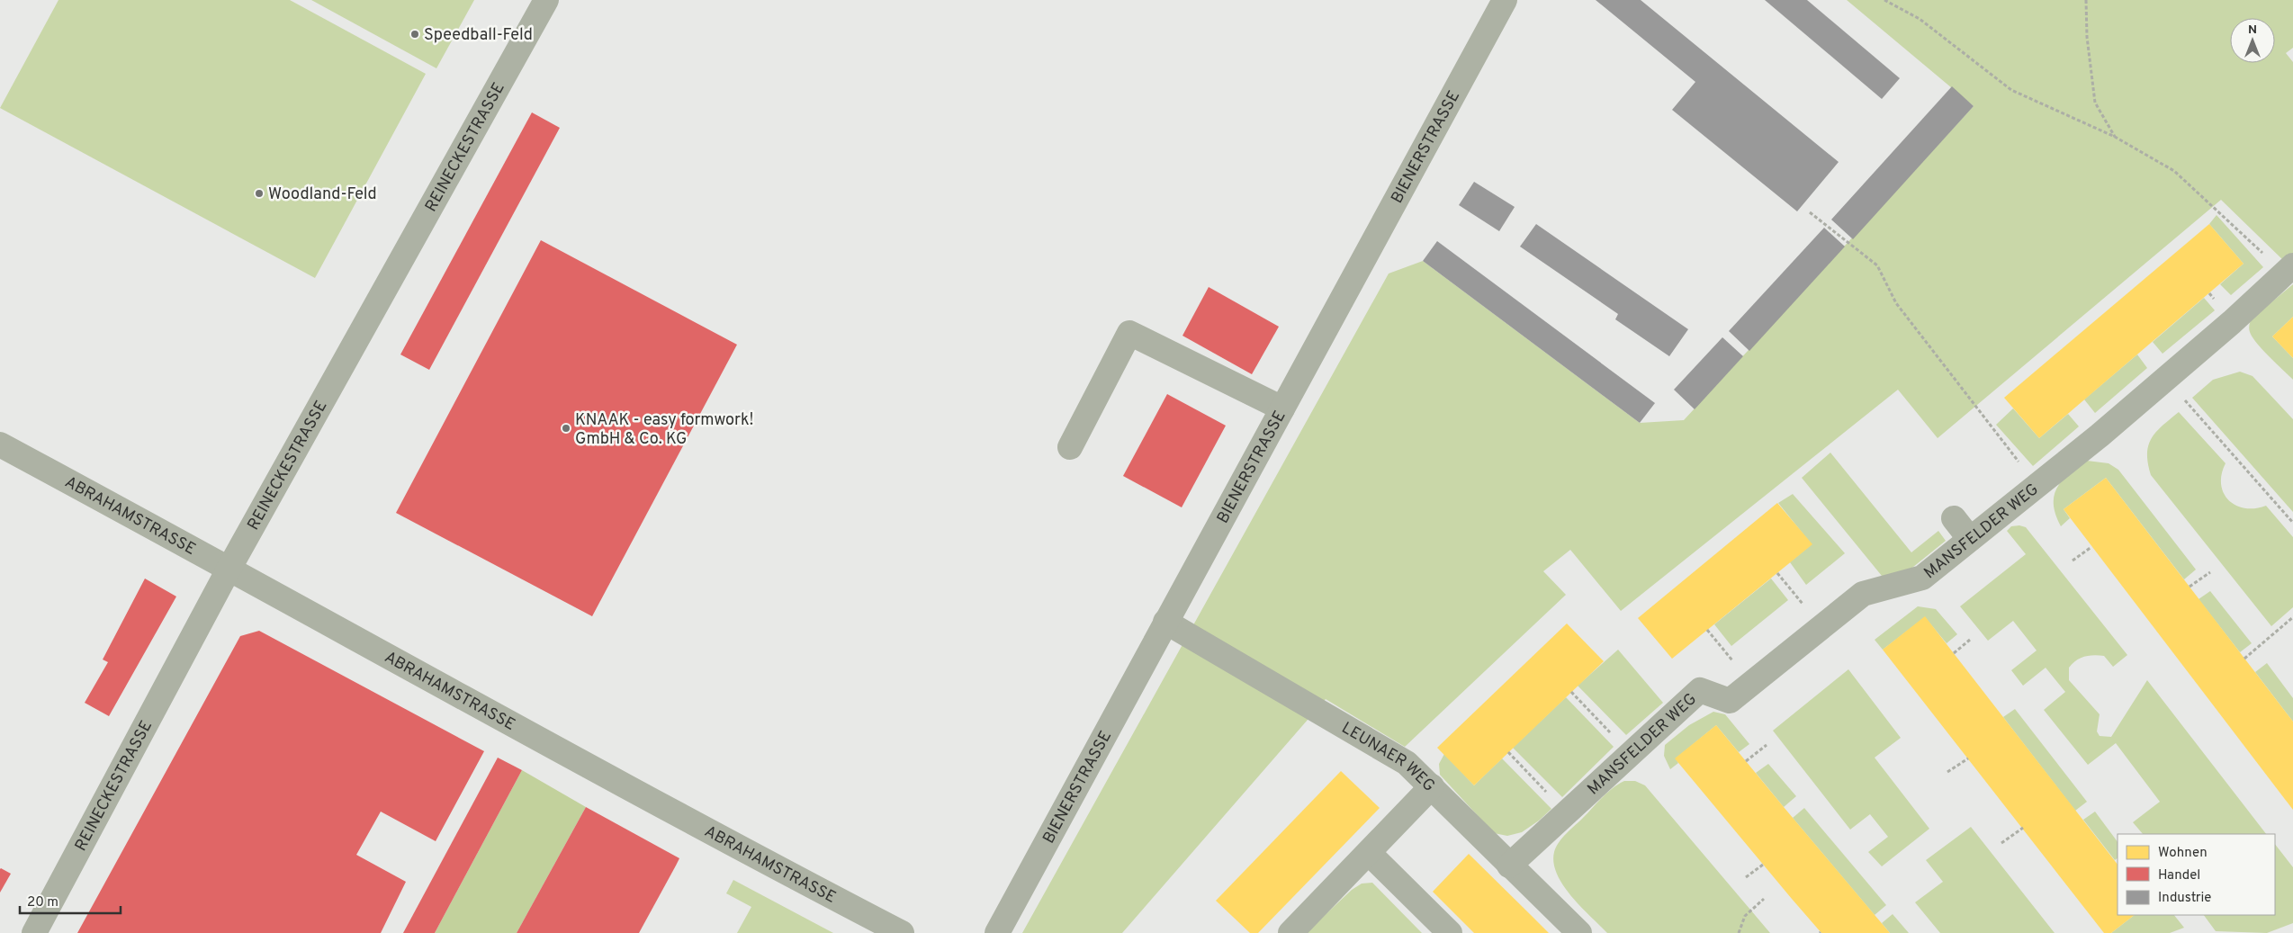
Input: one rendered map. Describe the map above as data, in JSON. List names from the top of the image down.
{
  "streets": {
    "street": [
      "REINECKESTRASSE",
      "BIENERSTRASSE",
      "ABRAHAMSTRASSE",
      "MANSFELDER WEG",
      "LEUNAER WEG"
    ]
  },
  "crossings": [
    ["REINECKESTRASSE", "ABRAHAMSTRASSE"],
    ["BIENERSTRASSE", "LEUNAER WEG"],
    ["MANSFELDER WEG", "LEUNAER WEG"]
  ],
  "places": ["Speedball-Feld", "Woodland-Feld", "KNAAK - easy formwork! GmbH & Co. KG"],
  "legend": ["Wohnen", "Handel", "Industrie"],
  "scale_bar": "20 m",
  "north": "top"
}
